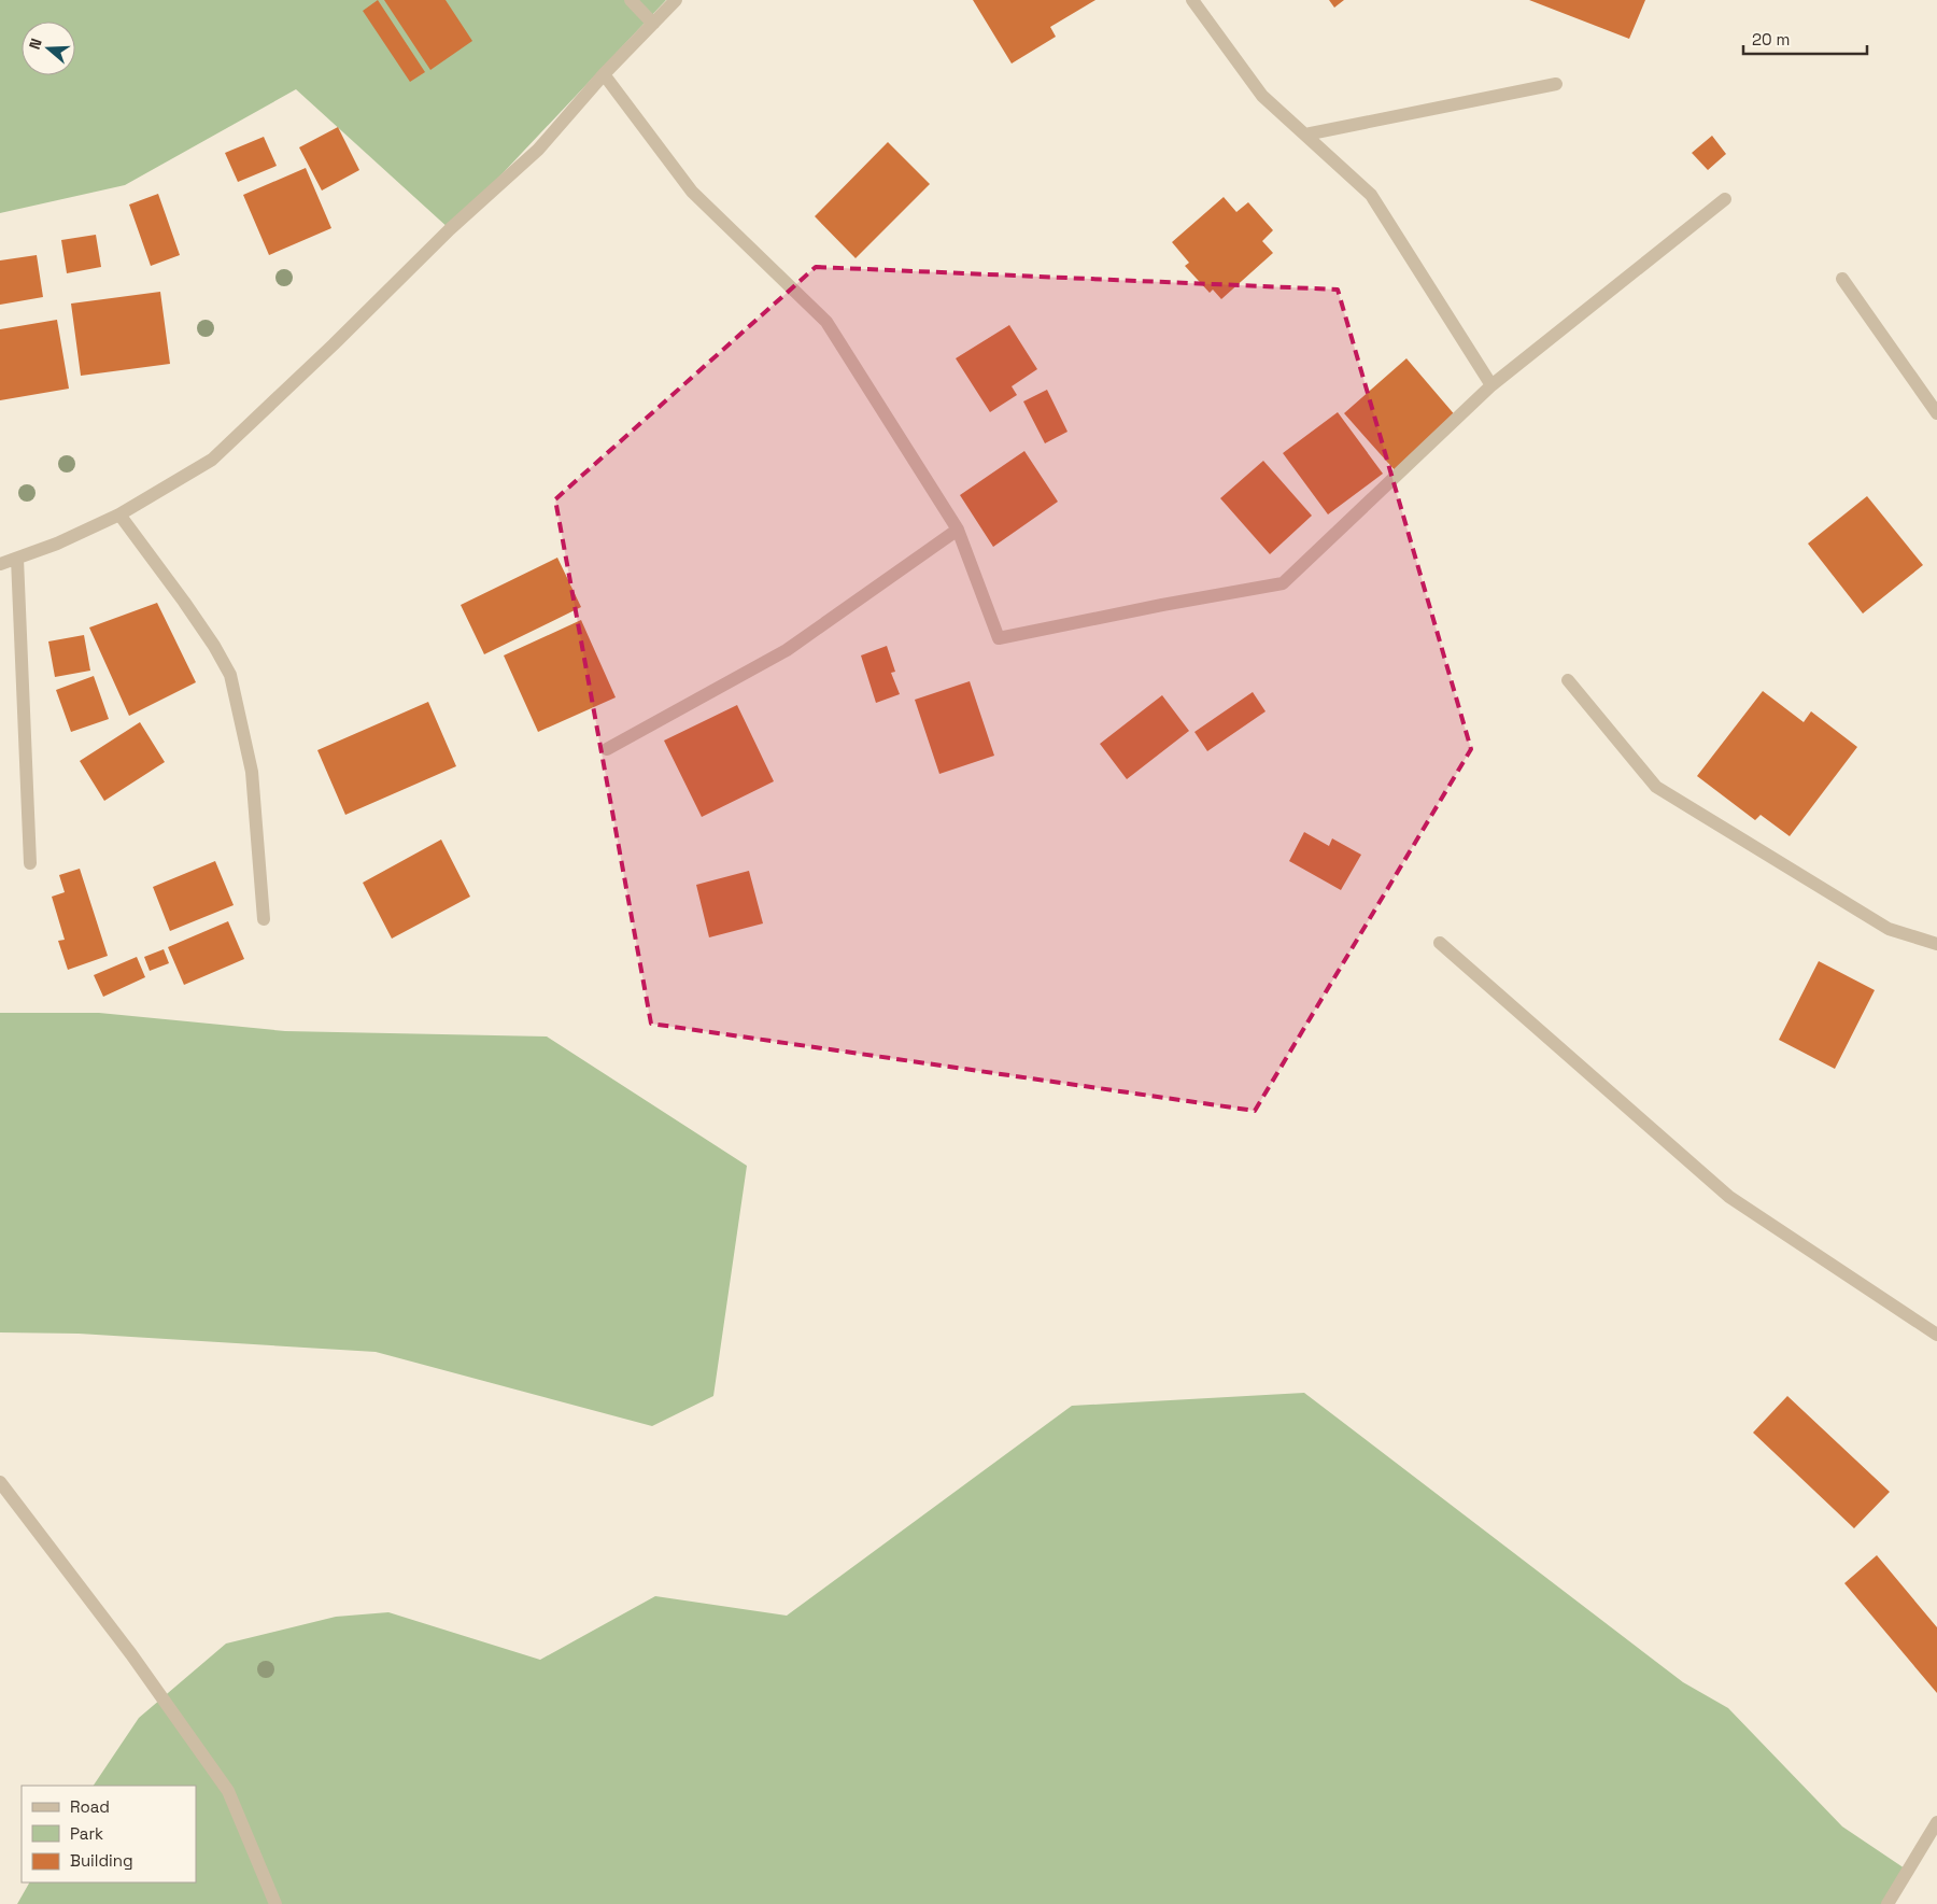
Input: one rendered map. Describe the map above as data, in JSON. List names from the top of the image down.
{
  "legend": ["Road", "Park", "Building"],
  "scale_bar": "20 m",
  "north": "left"
}
